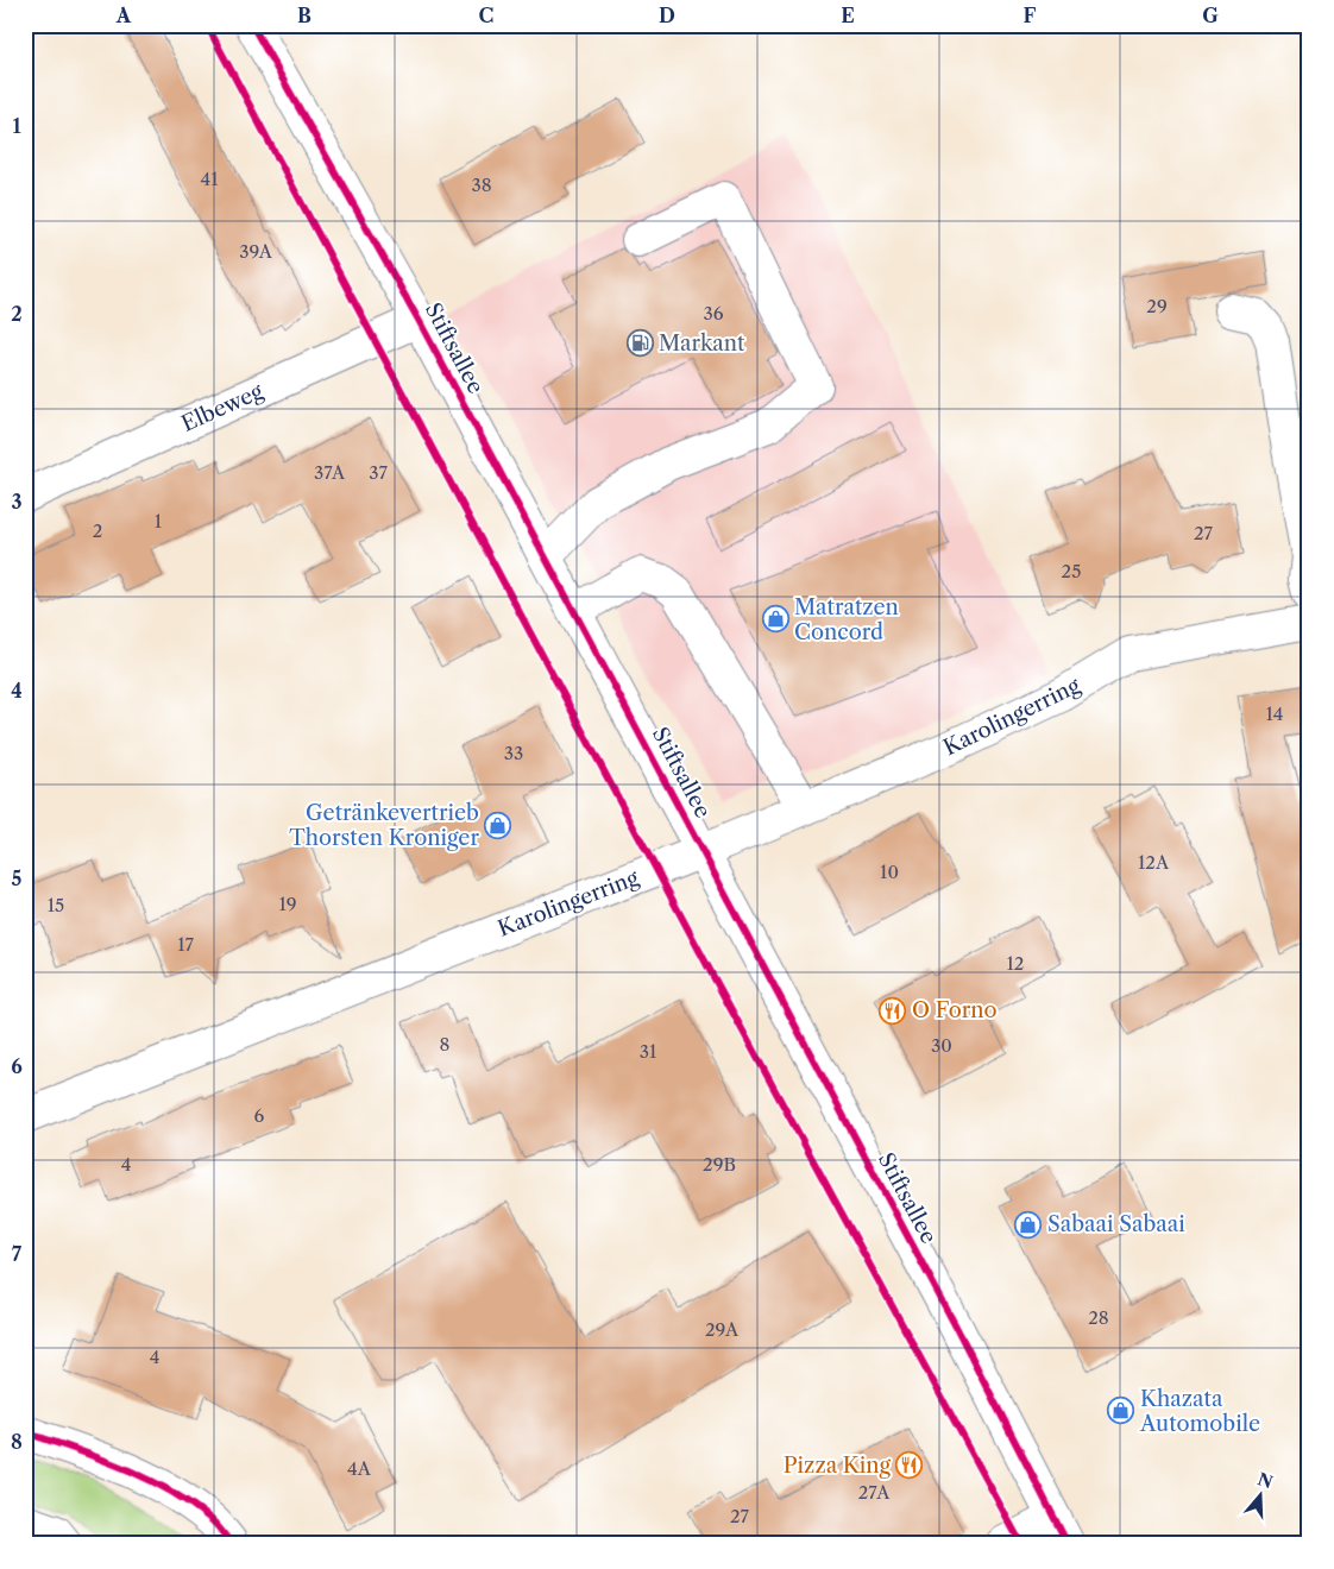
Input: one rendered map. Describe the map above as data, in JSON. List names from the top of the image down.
{
  "streets": {
    "street": ["Stiftsallee", "Elbeweg", "Karolingerring"]
  },
  "crossings": [
    ["Stiftsallee", "Elbeweg"],
    ["Stiftsallee", "Karolingerring"]
  ],
  "places": {
    "fuel station": ["Markant"],
    "shop": [
      "Matratzen Concord",
      "Getränkevertrieb Thorsten Kroniger",
      "Sabaai Sabaai",
      "Khazata Automobile"
    ],
    "restaurant": ["O Forno", "Pizza King"]
  },
  "house_numbers": [
    "41",
    "38",
    "39A",
    "29",
    "36",
    "37A",
    "37",
    "1",
    "2",
    "27",
    "25",
    "14",
    "33",
    "12A",
    "10",
    "19",
    "15",
    "17",
    "12",
    "8",
    "30",
    "31",
    "6",
    "4",
    "29B",
    "28",
    "29A",
    "4",
    "4A",
    "27A",
    "27"
  ],
  "north": "top",
  "grid": {
    "columns": [
      "A",
      "B",
      "C",
      "D",
      "E",
      "F",
      "G"
    ],
    "rows": [
      "1",
      "2",
      "3",
      "4",
      "5",
      "6",
      "7",
      "8"
    ]
  }
}
